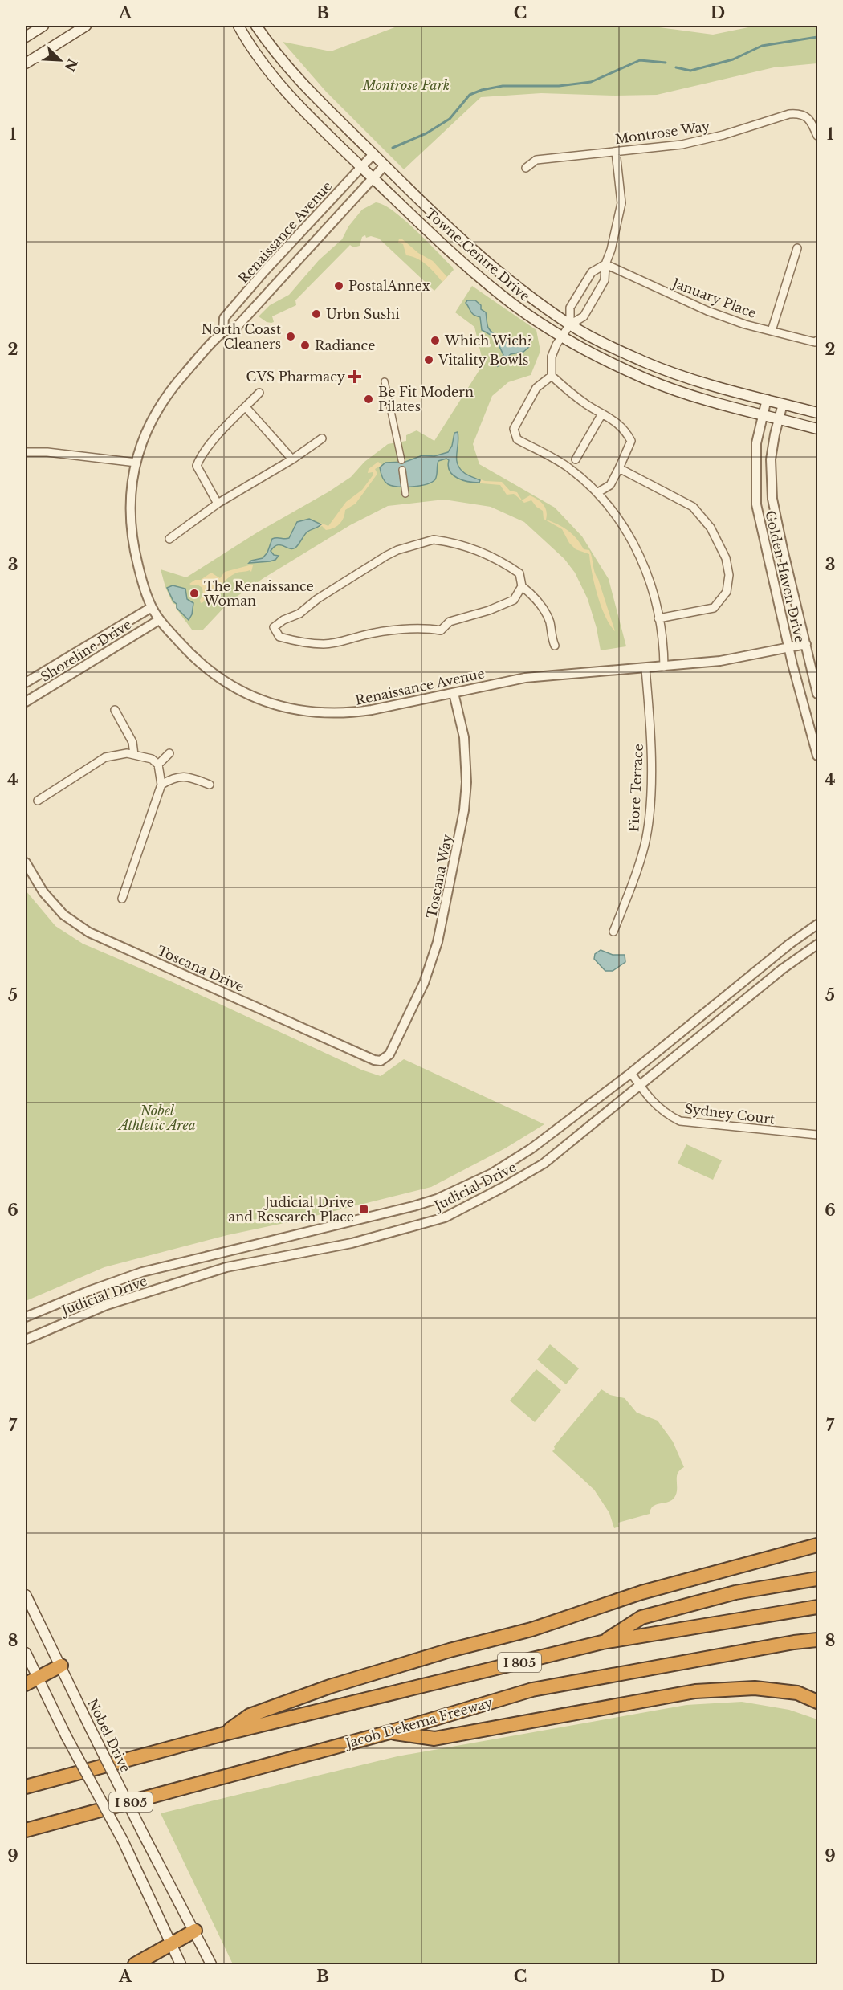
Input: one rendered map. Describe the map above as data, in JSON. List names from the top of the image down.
{
  "streets": {
    "highway": ["I 805", "Jacob Dekema Freeway"],
    "main road": ["Towne Centre Drive", "Nobel Drive"],
    "street": [
      "Montrose Way",
      "Renaissance Avenue",
      "January Place",
      "Golden Haven Drive",
      "Shoreline Drive",
      "Fiore Terrace",
      "Toscana Way",
      "Toscana Drive",
      "Sydney Court",
      "Judicial Drive"
    ]
  },
  "crossings": [
    ["Renaissance Avenue", "Towne Centre Drive"],
    ["Renaissance Avenue", "Golden Haven Drive"],
    ["Renaissance Avenue", "Shoreline Drive"],
    ["Renaissance Avenue", "Fiore Terrace"],
    ["Renaissance Avenue", "Toscana Way"],
    ["Towne Centre Drive", "Golden Haven Drive"],
    ["Toscana Way", "Toscana Drive"],
    ["Sydney Court", "Judicial Drive"]
  ],
  "parks": ["Montrose Park", "Nobel Athletic Area"],
  "places": {
    "other": [
      "PostalAnnex",
      "Urbn Sushi",
      "North Coast Cleaners",
      "Which Wich?",
      "Radiance",
      "Vitality Bowls",
      "Be Fit Modern Pilates",
      "The Renaissance Woman"
    ],
    "health": ["CVS Pharmacy"],
    "transit": ["Judicial Drive and Research Place"]
  },
  "north": "bottom right",
  "grid": {
    "columns": [
      "A",
      "B",
      "C",
      "D"
    ],
    "rows": [
      "1",
      "2",
      "3",
      "4",
      "5",
      "6",
      "7",
      "8",
      "9"
    ]
  }
}
